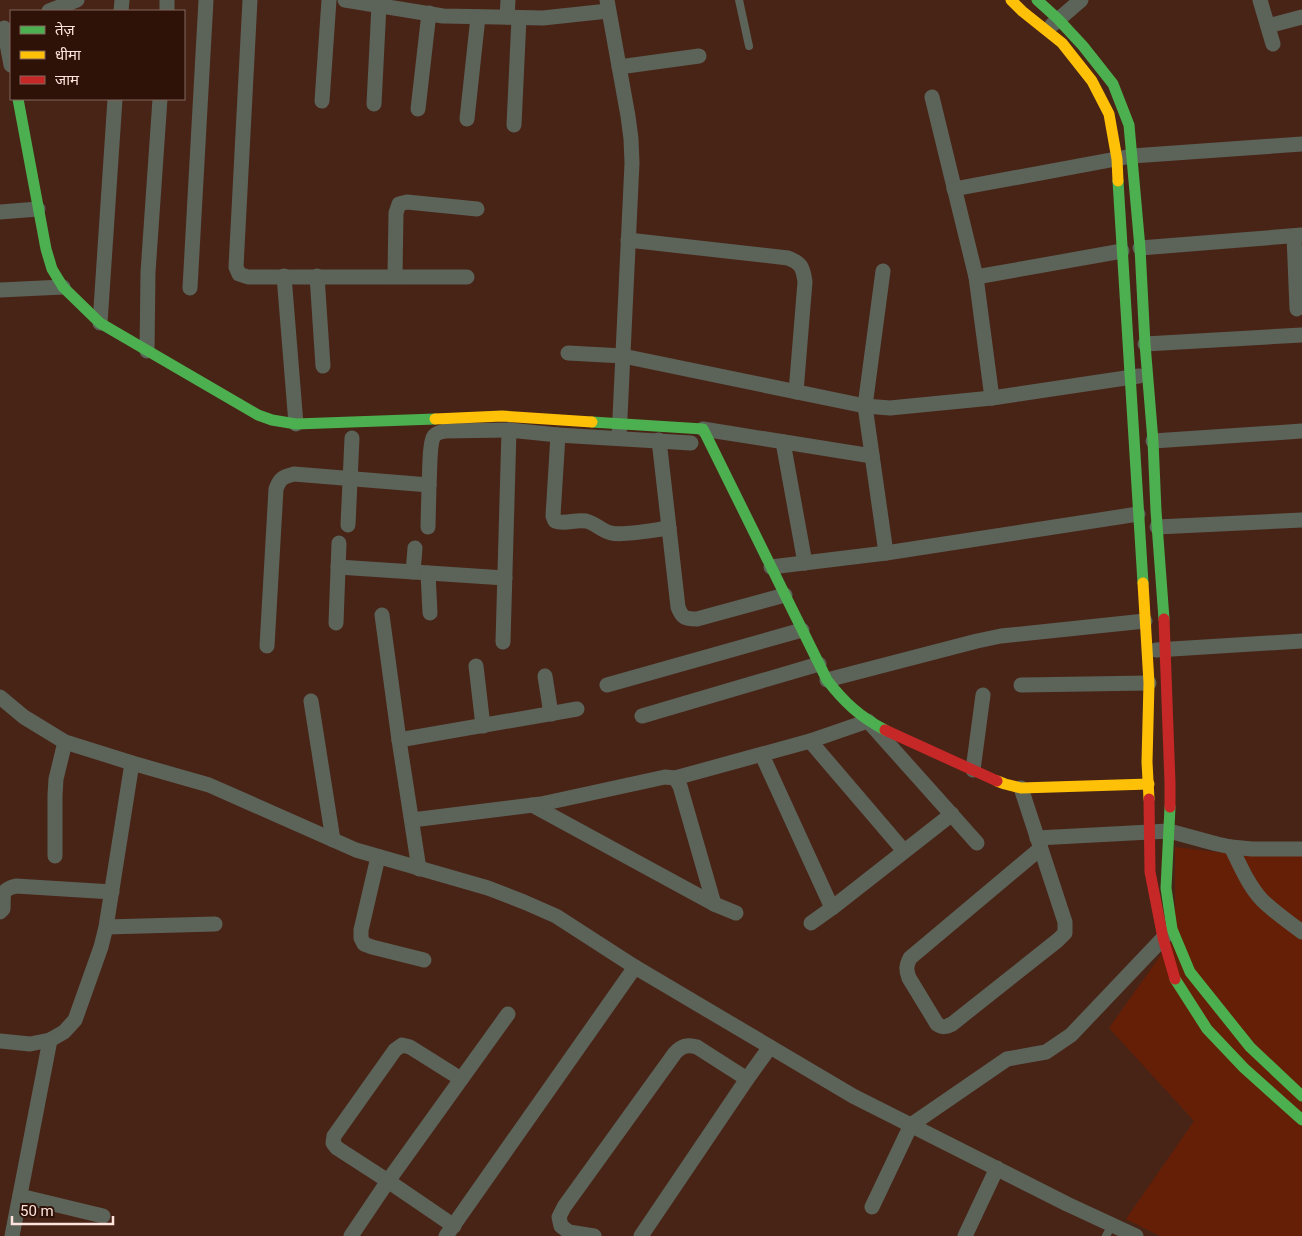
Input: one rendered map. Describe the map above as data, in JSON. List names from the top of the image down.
{
  "legend": ["तेज़", "धीमा", "जाम"],
  "scale_bar": "50 m"
}
